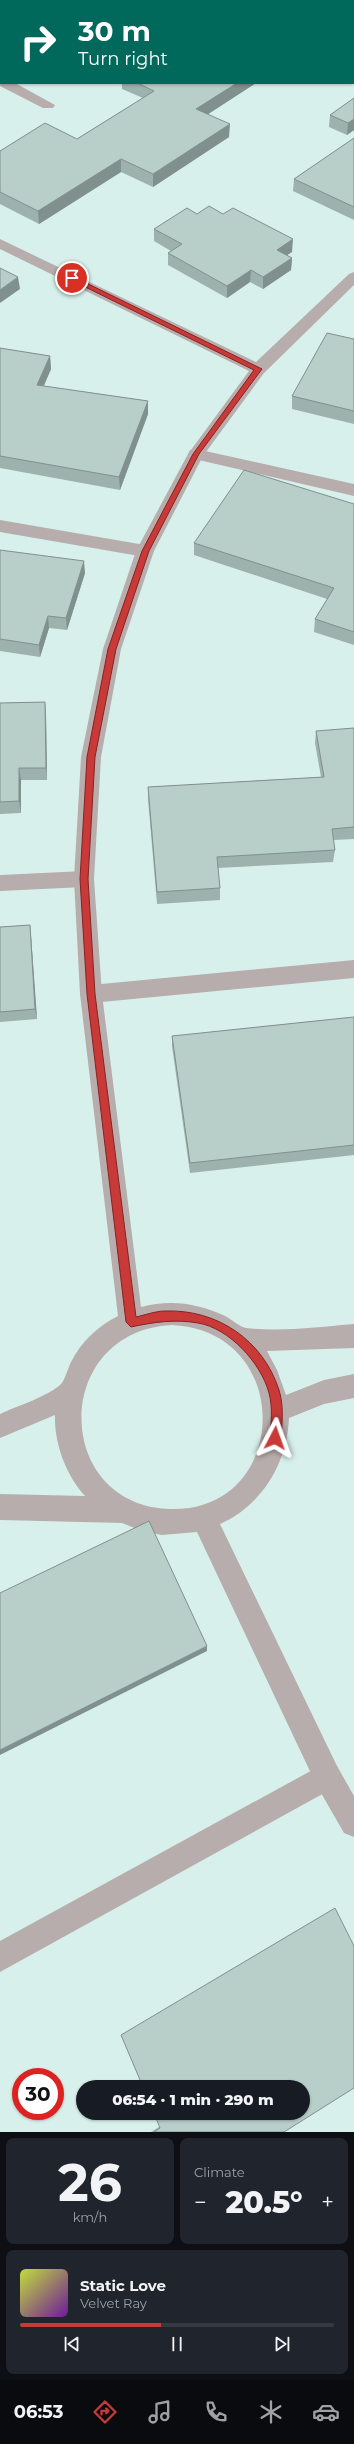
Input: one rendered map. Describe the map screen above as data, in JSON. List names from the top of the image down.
{
  "page": {
    "turn": ["30 m", "Turn right"],
    "limit": "30",
    "trip": "06:54 · 1 min · 290 m",
    "tile": [
      ["26", "km/h"],
      "Climate"
    ],
    "heat": ["−", "20.5°", "+"],
    "song": ["Static Love", "Velvet Ray"],
    "tabs": "06:53"
  }
}
